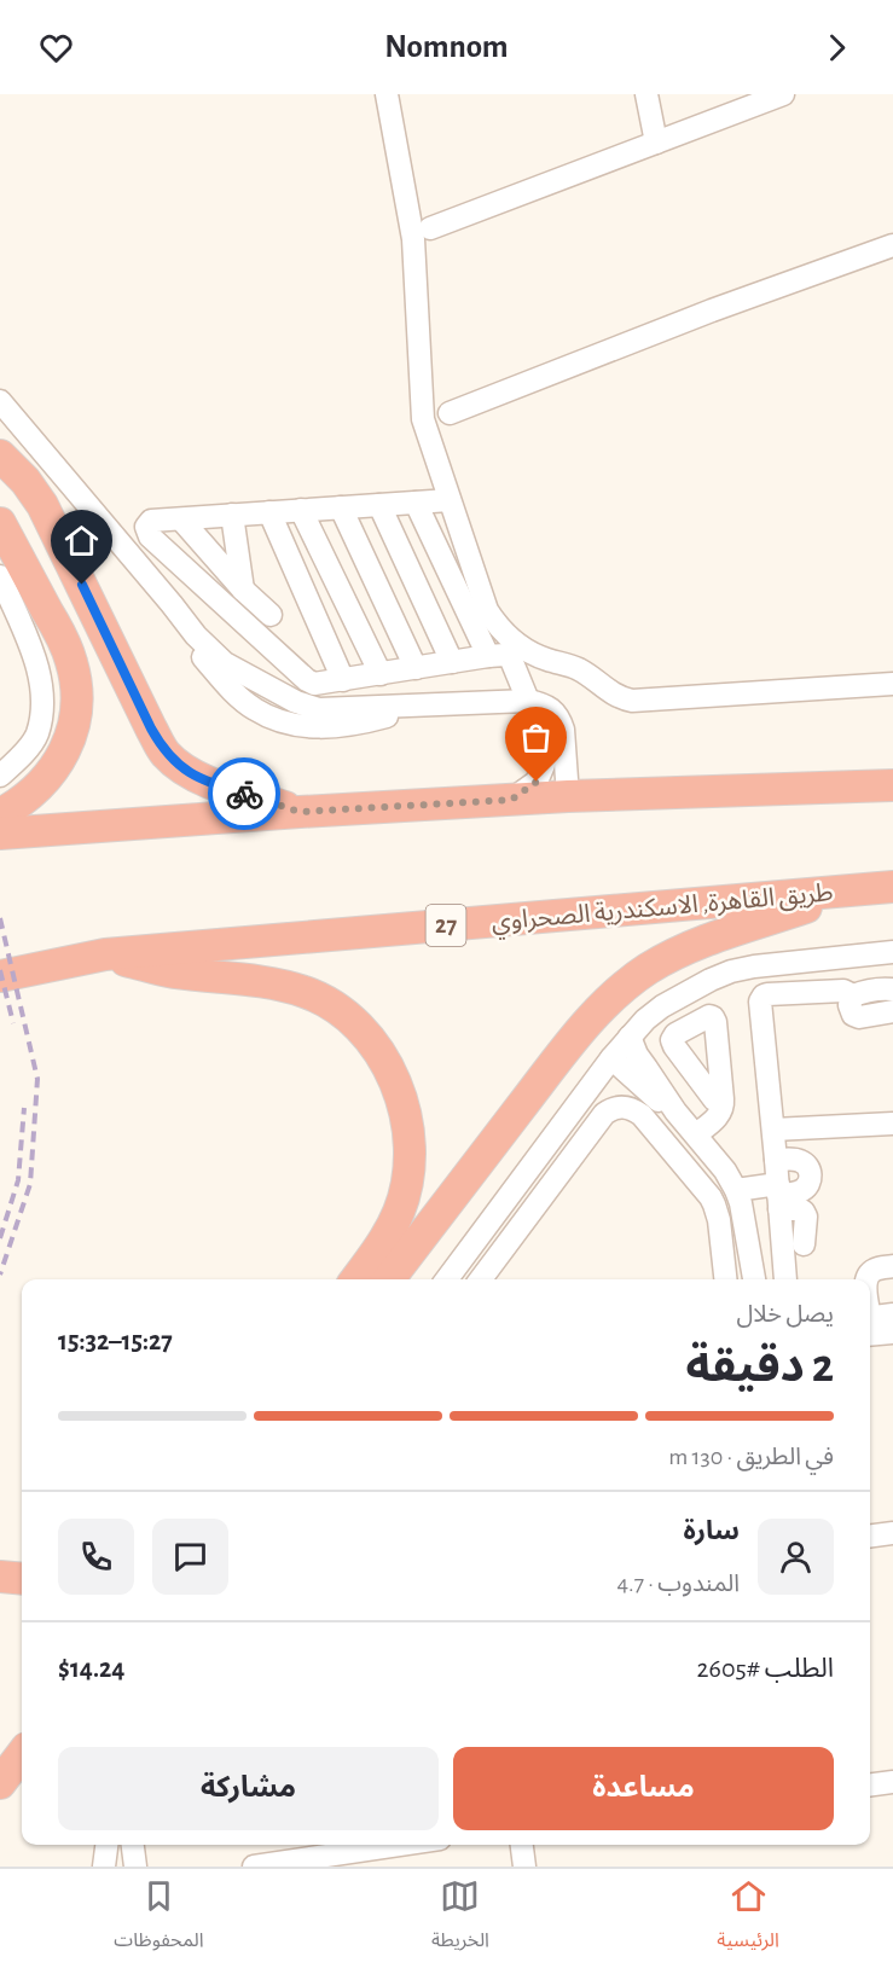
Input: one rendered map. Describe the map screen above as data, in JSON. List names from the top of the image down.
{
  "streets": {
    "highway": ["طريق القاهرة, الاسكندرية الصحراوي", "27"]
  },
  "page": {
    "header": "Nomnom",
    "heading": ["2 دقيقة", "يصل خلال", "15:27–15:32"],
    "panel": [
      "سارة",
      "المندوب · 4.7",
      "الطلب #2605",
      "$14.24"
    ],
    "bar": "في الطريق · 130 m",
    "buttons": ["مساعدة", "مشاركة"],
    "tabs": ["الرئيسية", "الخريطة", "المحفوظات"]
  }
}
